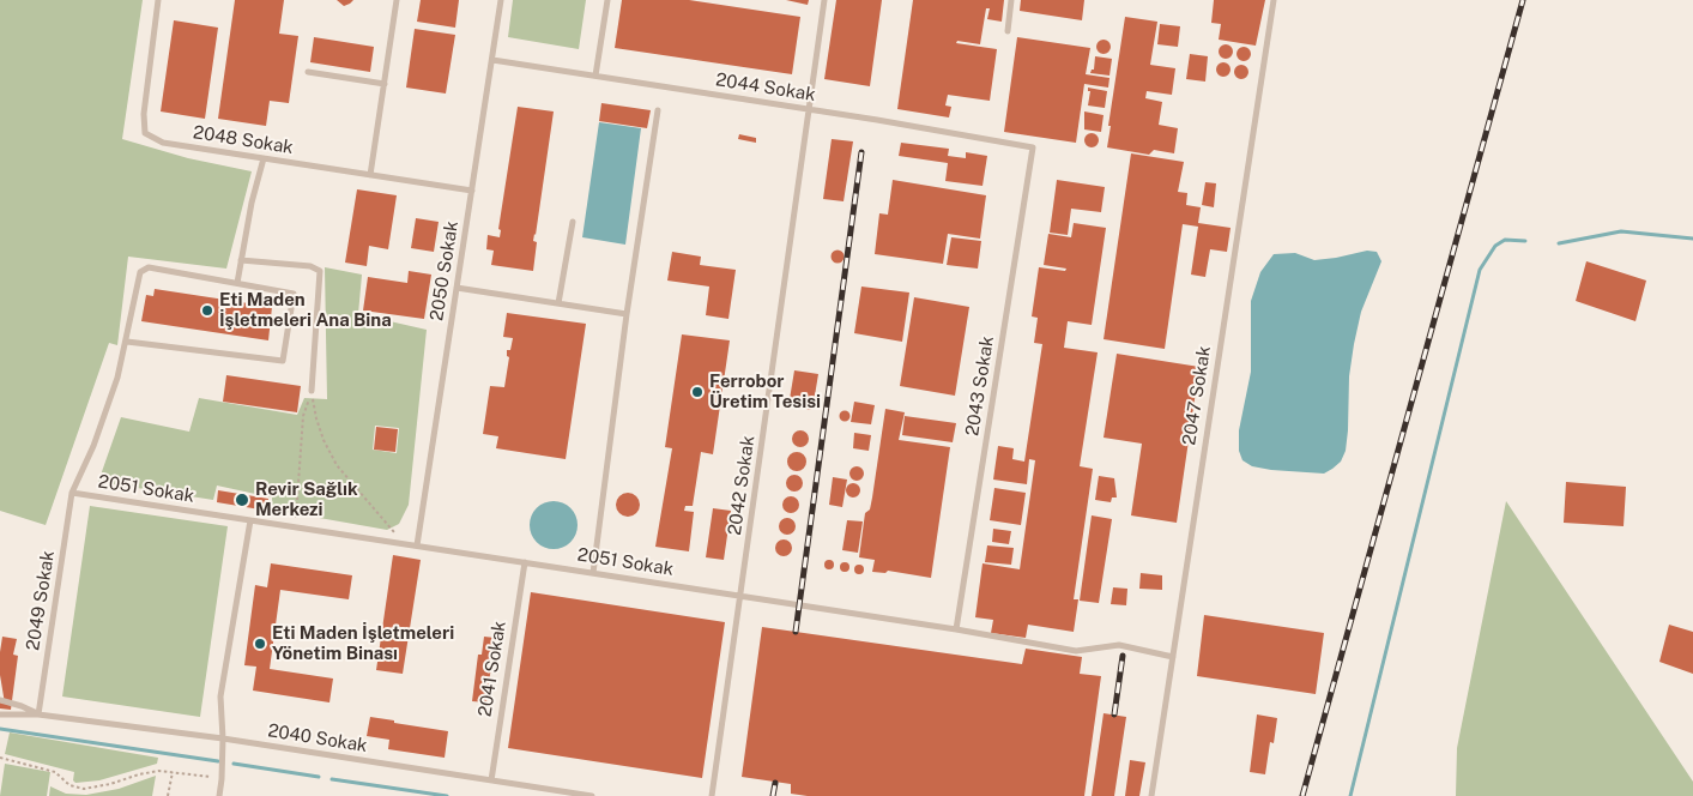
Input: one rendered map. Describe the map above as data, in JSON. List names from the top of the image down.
{
  "streets": {
    "lane": [
      "2044 Sokak",
      "2048 Sokak",
      "2050 Sokak",
      "2043 Sokak",
      "2047 Sokak",
      "2042 Sokak",
      "2051 Sokak",
      "2049 Sokak",
      "2041 Sokak",
      "2040 Sokak"
    ]
  },
  "crossings": [
    ["2044 Sokak", "2050 Sokak"],
    ["2044 Sokak", "2043 Sokak"],
    ["2044 Sokak", "2042 Sokak"],
    ["2048 Sokak", "2050 Sokak"],
    ["2050 Sokak", "2051 Sokak"],
    ["2043 Sokak", "2051 Sokak"],
    ["2047 Sokak", "2051 Sokak"],
    ["2042 Sokak", "2051 Sokak"],
    ["2051 Sokak", "2049 Sokak"],
    ["2051 Sokak", "2041 Sokak"],
    ["2049 Sokak", "2040 Sokak"],
    ["2041 Sokak", "2040 Sokak"]
  ],
  "places": [
    "Eti Maden İşletmeleri Ana Bina",
    "Ferrobor Üretim Tesisi",
    "Revir Sağlık Merkezi",
    "Eti Maden İşletmeleri Yönetim Binası"
  ]
}
